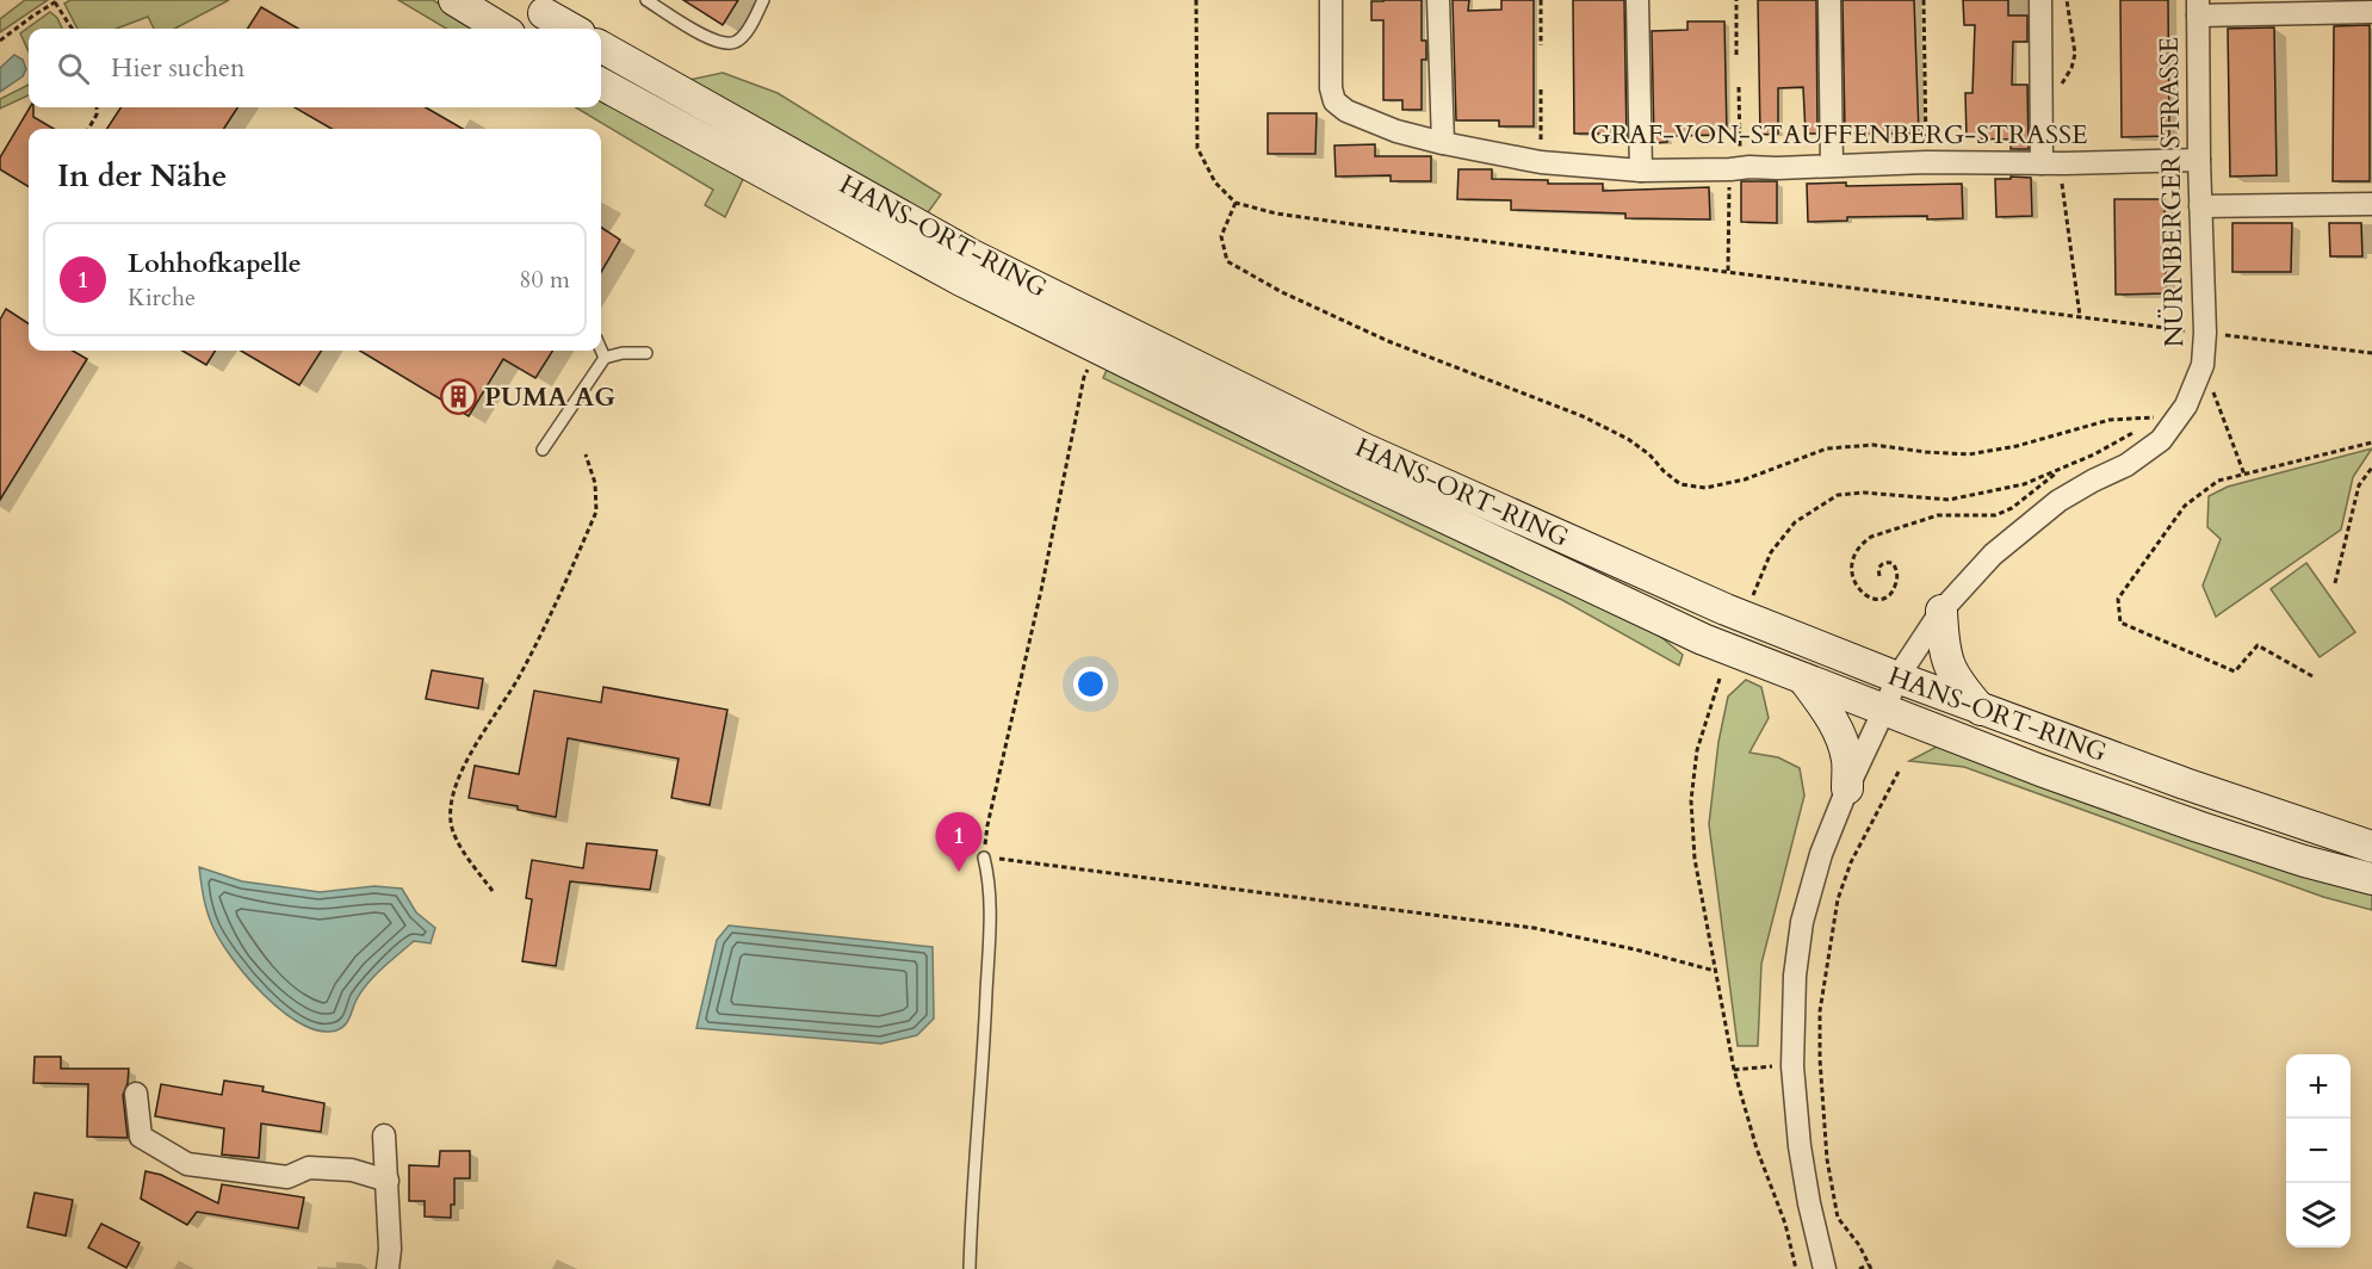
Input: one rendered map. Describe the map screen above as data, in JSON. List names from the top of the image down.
{
  "streets": {
    "main road": ["HANS-ORT-RING"],
    "street": ["GRAF-VON-STAUFFENBERG-STRASSE", "NÜRNBERGER STRASSE"]
  },
  "crossings": [
    ["GRAF-VON-STAUFFENBERG-STRASSE", "NÜRNBERGER STRASSE"],
    ["NÜRNBERGER STRASSE", "HANS-ORT-RING"]
  ],
  "places": {
    "building": ["PUMA AG"]
  },
  "page": {
    "search": "Hier suchen",
    "heading": "In der Nähe",
    "list": [
      {
        "mark": "1",
        "name": "Lohhofkapelle",
        "note": "Kirche",
        "value": "80 m"
      }
    ],
    "pins": "1",
    "map_buttons": ["+", "−"]
  }
}
